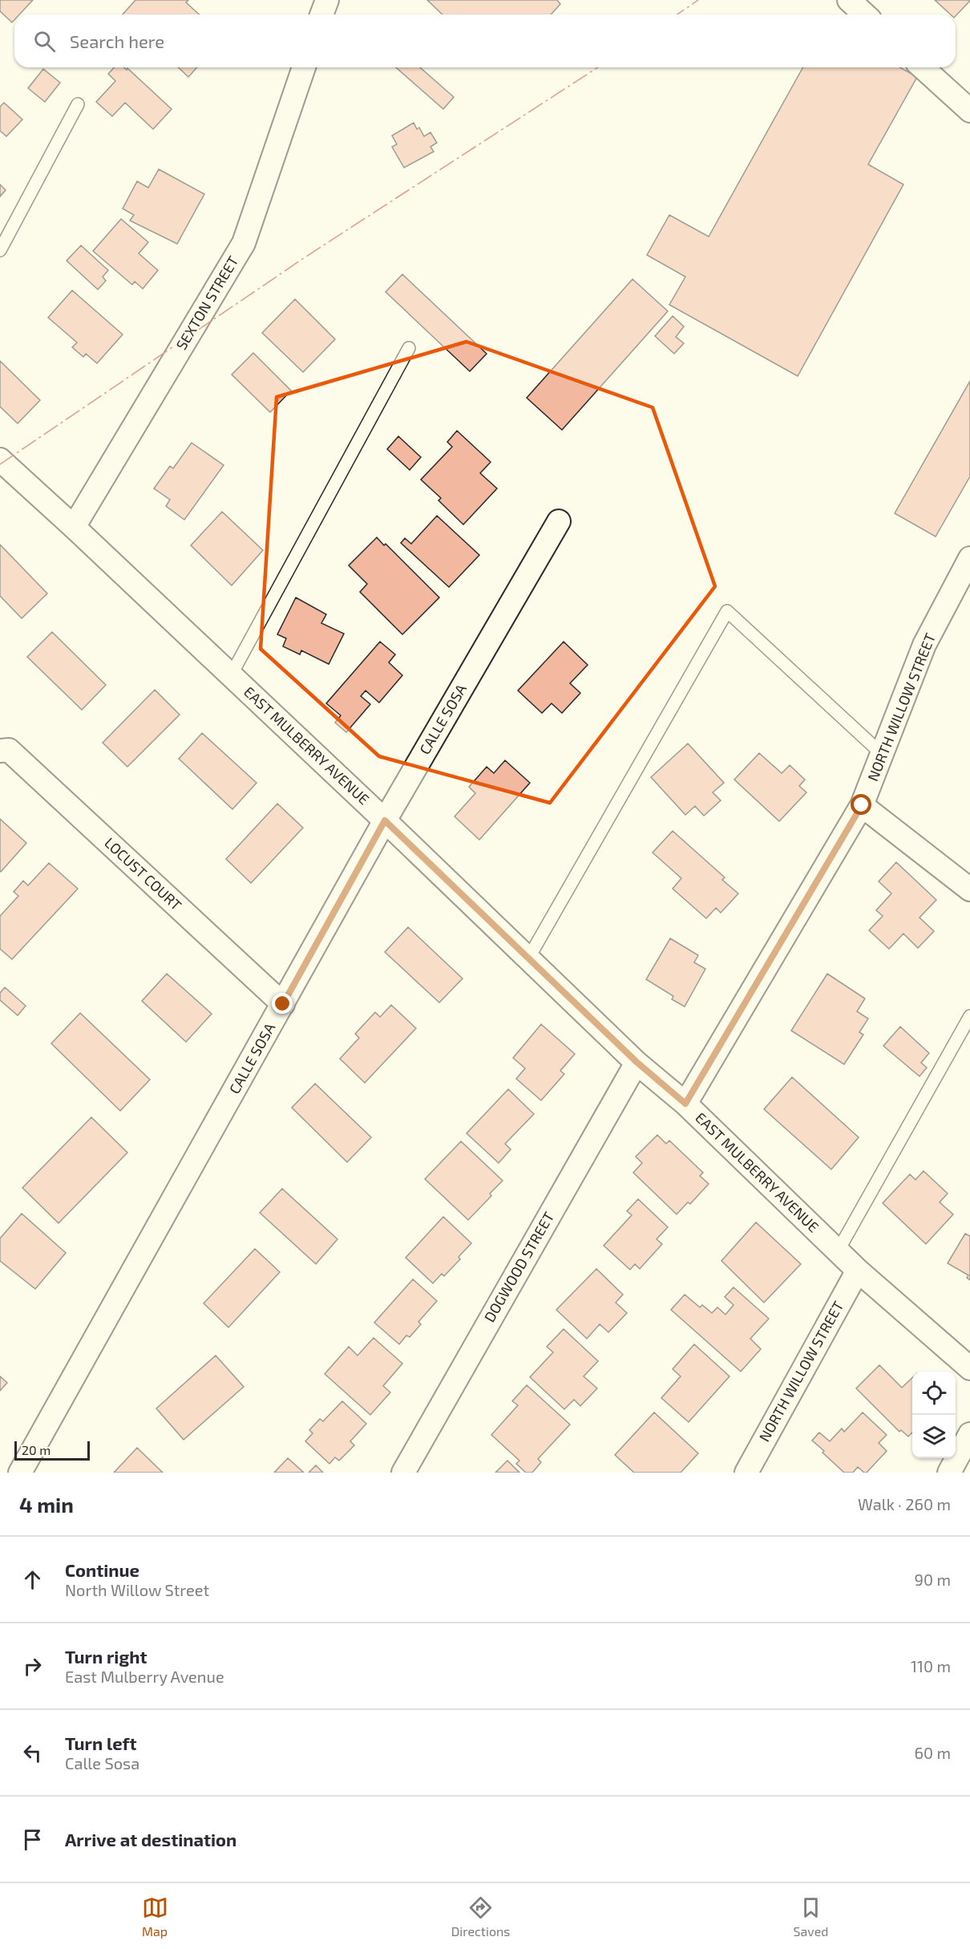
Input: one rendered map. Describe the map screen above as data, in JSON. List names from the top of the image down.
{
  "streets": {
    "street": [
      "SEXTON STREET",
      "NORTH WILLOW STREET",
      "CALLE SOSA",
      "EAST MULBERRY AVENUE",
      "LOCUST COURT",
      "DOGWOOD STREET"
    ]
  },
  "crossings": [
    ["SEXTON STREET", "EAST MULBERRY AVENUE"],
    ["NORTH WILLOW STREET", "EAST MULBERRY AVENUE"],
    ["CALLE SOSA", "EAST MULBERRY AVENUE"],
    ["CALLE SOSA", "LOCUST COURT"],
    ["EAST MULBERRY AVENUE", "DOGWOOD STREET"]
  ],
  "scale_bar": "20 m",
  "page": {
    "search": "Search here",
    "scale": "20 m",
    "heading": ["4 min", "Walk · 260 m"],
    "list": [
      ["Continue", "North Willow Street", "90 m"],
      ["Turn right", "East Mulberry Avenue", "110 m"],
      ["Turn left", "Calle Sosa", "60 m"],
      "Arrive at destination"
    ],
    "nav": ["Map", "Directions", "Saved"]
  }
}
